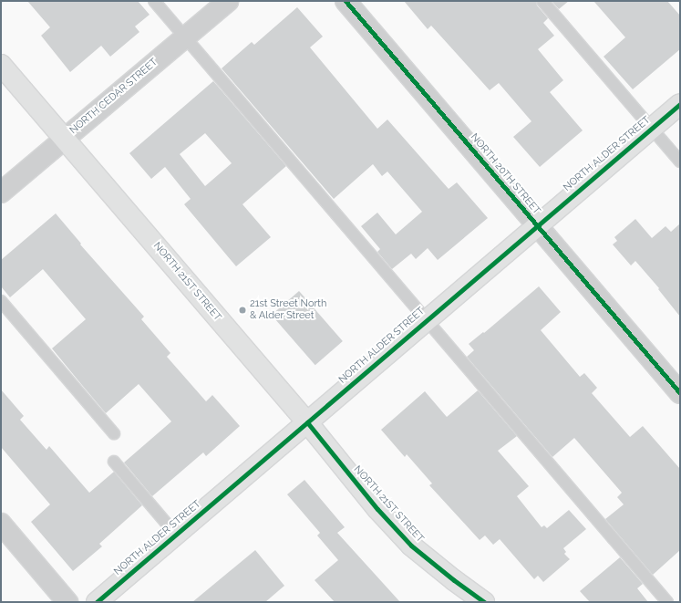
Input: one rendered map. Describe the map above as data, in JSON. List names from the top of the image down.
{
  "streets": {
    "street": [
      "NORTH CEDAR STREET",
      "NORTH ALDER STREET",
      "NORTH 20TH STREET",
      "NORTH 21ST STREET"
    ]
  },
  "crossings": [
    ["NORTH CEDAR STREET", "NORTH 21ST STREET"],
    ["NORTH ALDER STREET", "NORTH 20TH STREET"],
    ["NORTH ALDER STREET", "NORTH 21ST STREET"]
  ],
  "places": ["21st Street North & Alder Street"]
}
